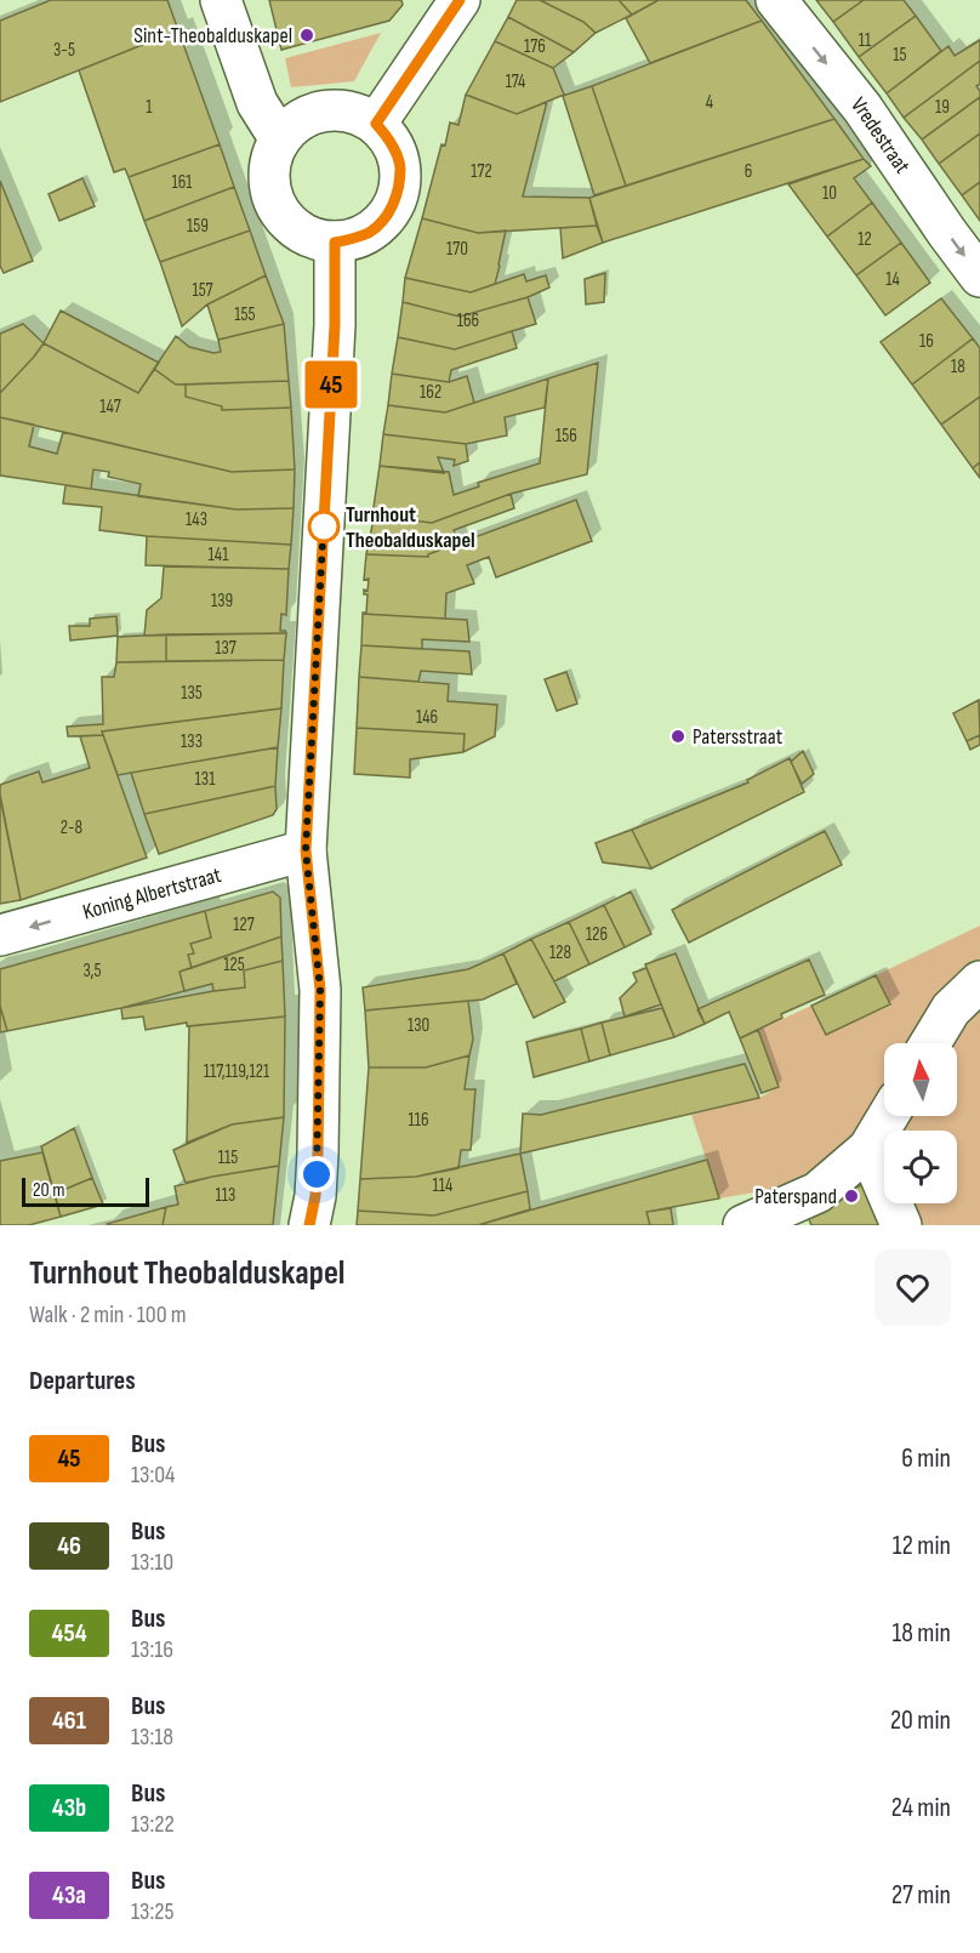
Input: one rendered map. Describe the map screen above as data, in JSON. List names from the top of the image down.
{
  "streets": {
    "street": ["Vredestraat", "Koning Albertstraat"]
  },
  "one_way": ["Vredestraat", "Koning Albertstraat"],
  "places": [
    "Sint-Theobalduskapel",
    "Turnhout Theobalduskapel",
    "Patersstraat",
    "Paterspand"
  ],
  "lines": ["bus line 45"],
  "house_numbers": [
    "11",
    "176",
    "3-5",
    "15",
    "174",
    "4",
    "1",
    "19",
    "172",
    "6",
    "161",
    "10",
    "159",
    "12",
    "170",
    "14",
    "157",
    "155",
    "166",
    "16",
    "18",
    "162",
    "147",
    "156",
    "143",
    "141",
    "139",
    "137",
    "135",
    "146",
    "133",
    "131",
    "2-8",
    "127",
    "126",
    "128",
    "125",
    "3,5",
    "130",
    "117,119,121",
    "116",
    "115",
    "114",
    "113"
  ],
  "scale_bar": "20 m",
  "north": "top",
  "page": {
    "on_map": "45",
    "scale": "20 m",
    "heading": [
      ["Turnhout Theobalduskapel", "Walk · 2 min · 100 m"],
      "Departures"
    ],
    "list": [
      {
        "mark": "45",
        "name": "Bus",
        "note": "13:04",
        "value": "6 min"
      },
      {
        "mark": "46",
        "name": "Bus",
        "note": "13:10",
        "value": "12 min"
      },
      {
        "mark": "454",
        "name": "Bus",
        "note": "13:16",
        "value": "18 min"
      },
      {
        "mark": "461",
        "name": "Bus",
        "note": "13:18",
        "value": "20 min"
      },
      {
        "mark": "43b",
        "name": "Bus",
        "note": "13:22",
        "value": "24 min"
      },
      {
        "mark": "43a",
        "name": "Bus",
        "note": "13:25",
        "value": "27 min"
      }
    ]
  }
}
